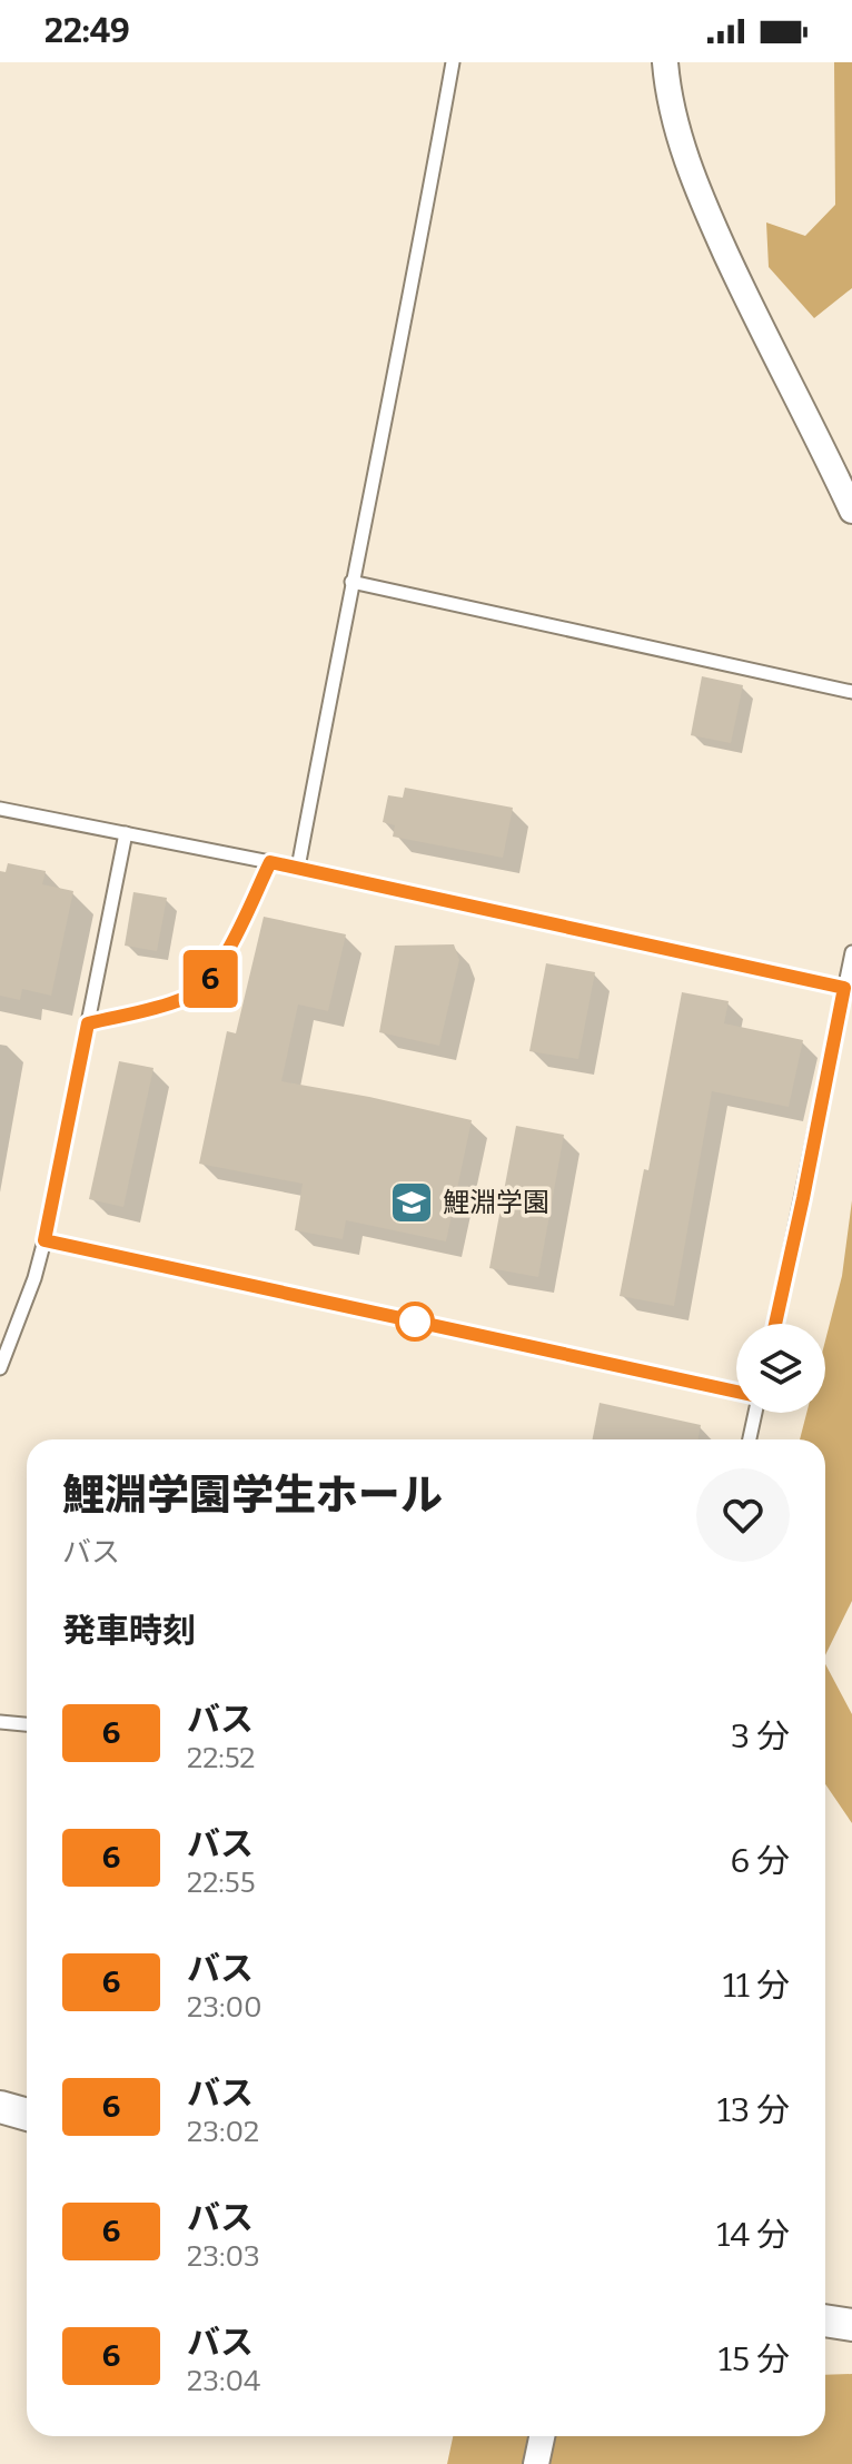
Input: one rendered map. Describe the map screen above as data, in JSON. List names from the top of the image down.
{
  "places": {
    "school or university": ["鯉淵学園"]
  },
  "lines": ["bus line 6"],
  "page": {
    "status": "22:49",
    "on_map": "6",
    "heading": [
      ["鯉淵学園学生ホール", "バス"],
      "発車時刻"
    ],
    "list": [
      {
        "mark": "6",
        "name": "バス",
        "note": "22:52",
        "value": "3 分"
      },
      {
        "mark": "6",
        "name": "バス",
        "note": "22:55",
        "value": "6 分"
      },
      {
        "mark": "6",
        "name": "バス",
        "note": "23:00",
        "value": "11 分"
      },
      {
        "mark": "6",
        "name": "バス",
        "note": "23:02",
        "value": "13 分"
      },
      {
        "mark": "6",
        "name": "バス",
        "note": "23:03",
        "value": "14 分"
      },
      {
        "mark": "6",
        "name": "バス",
        "note": "23:04",
        "value": "15 分"
      }
    ]
  }
}
